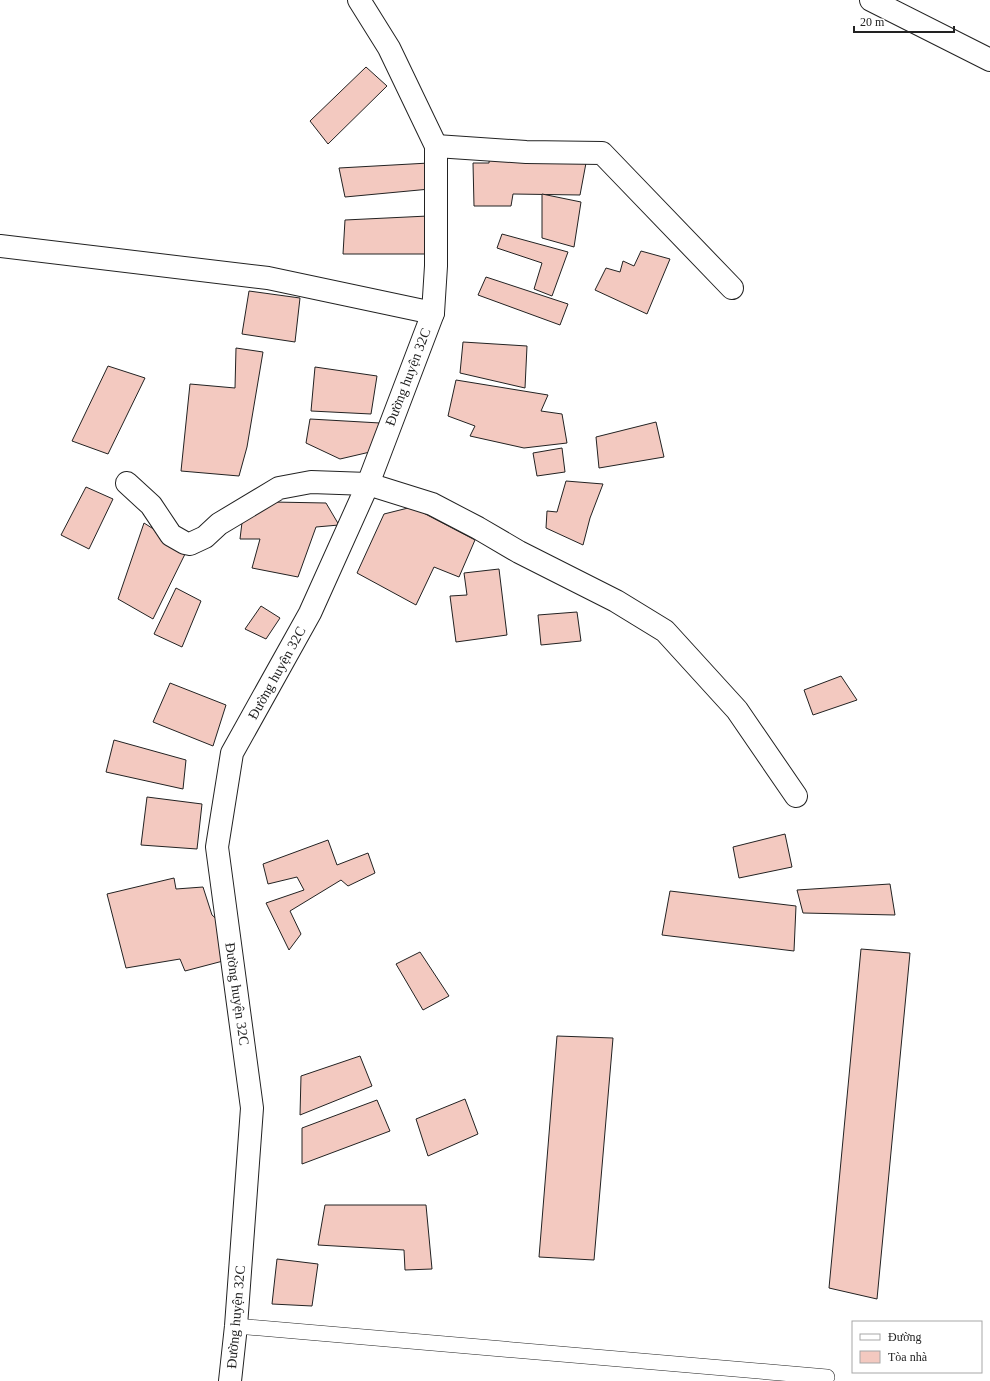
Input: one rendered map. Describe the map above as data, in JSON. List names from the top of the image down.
{
  "streets": {
    "street": ["Đường huyện 32C"]
  },
  "legend": ["Đường", "Tòa nhà"],
  "scale_bar": "20 m"
}
